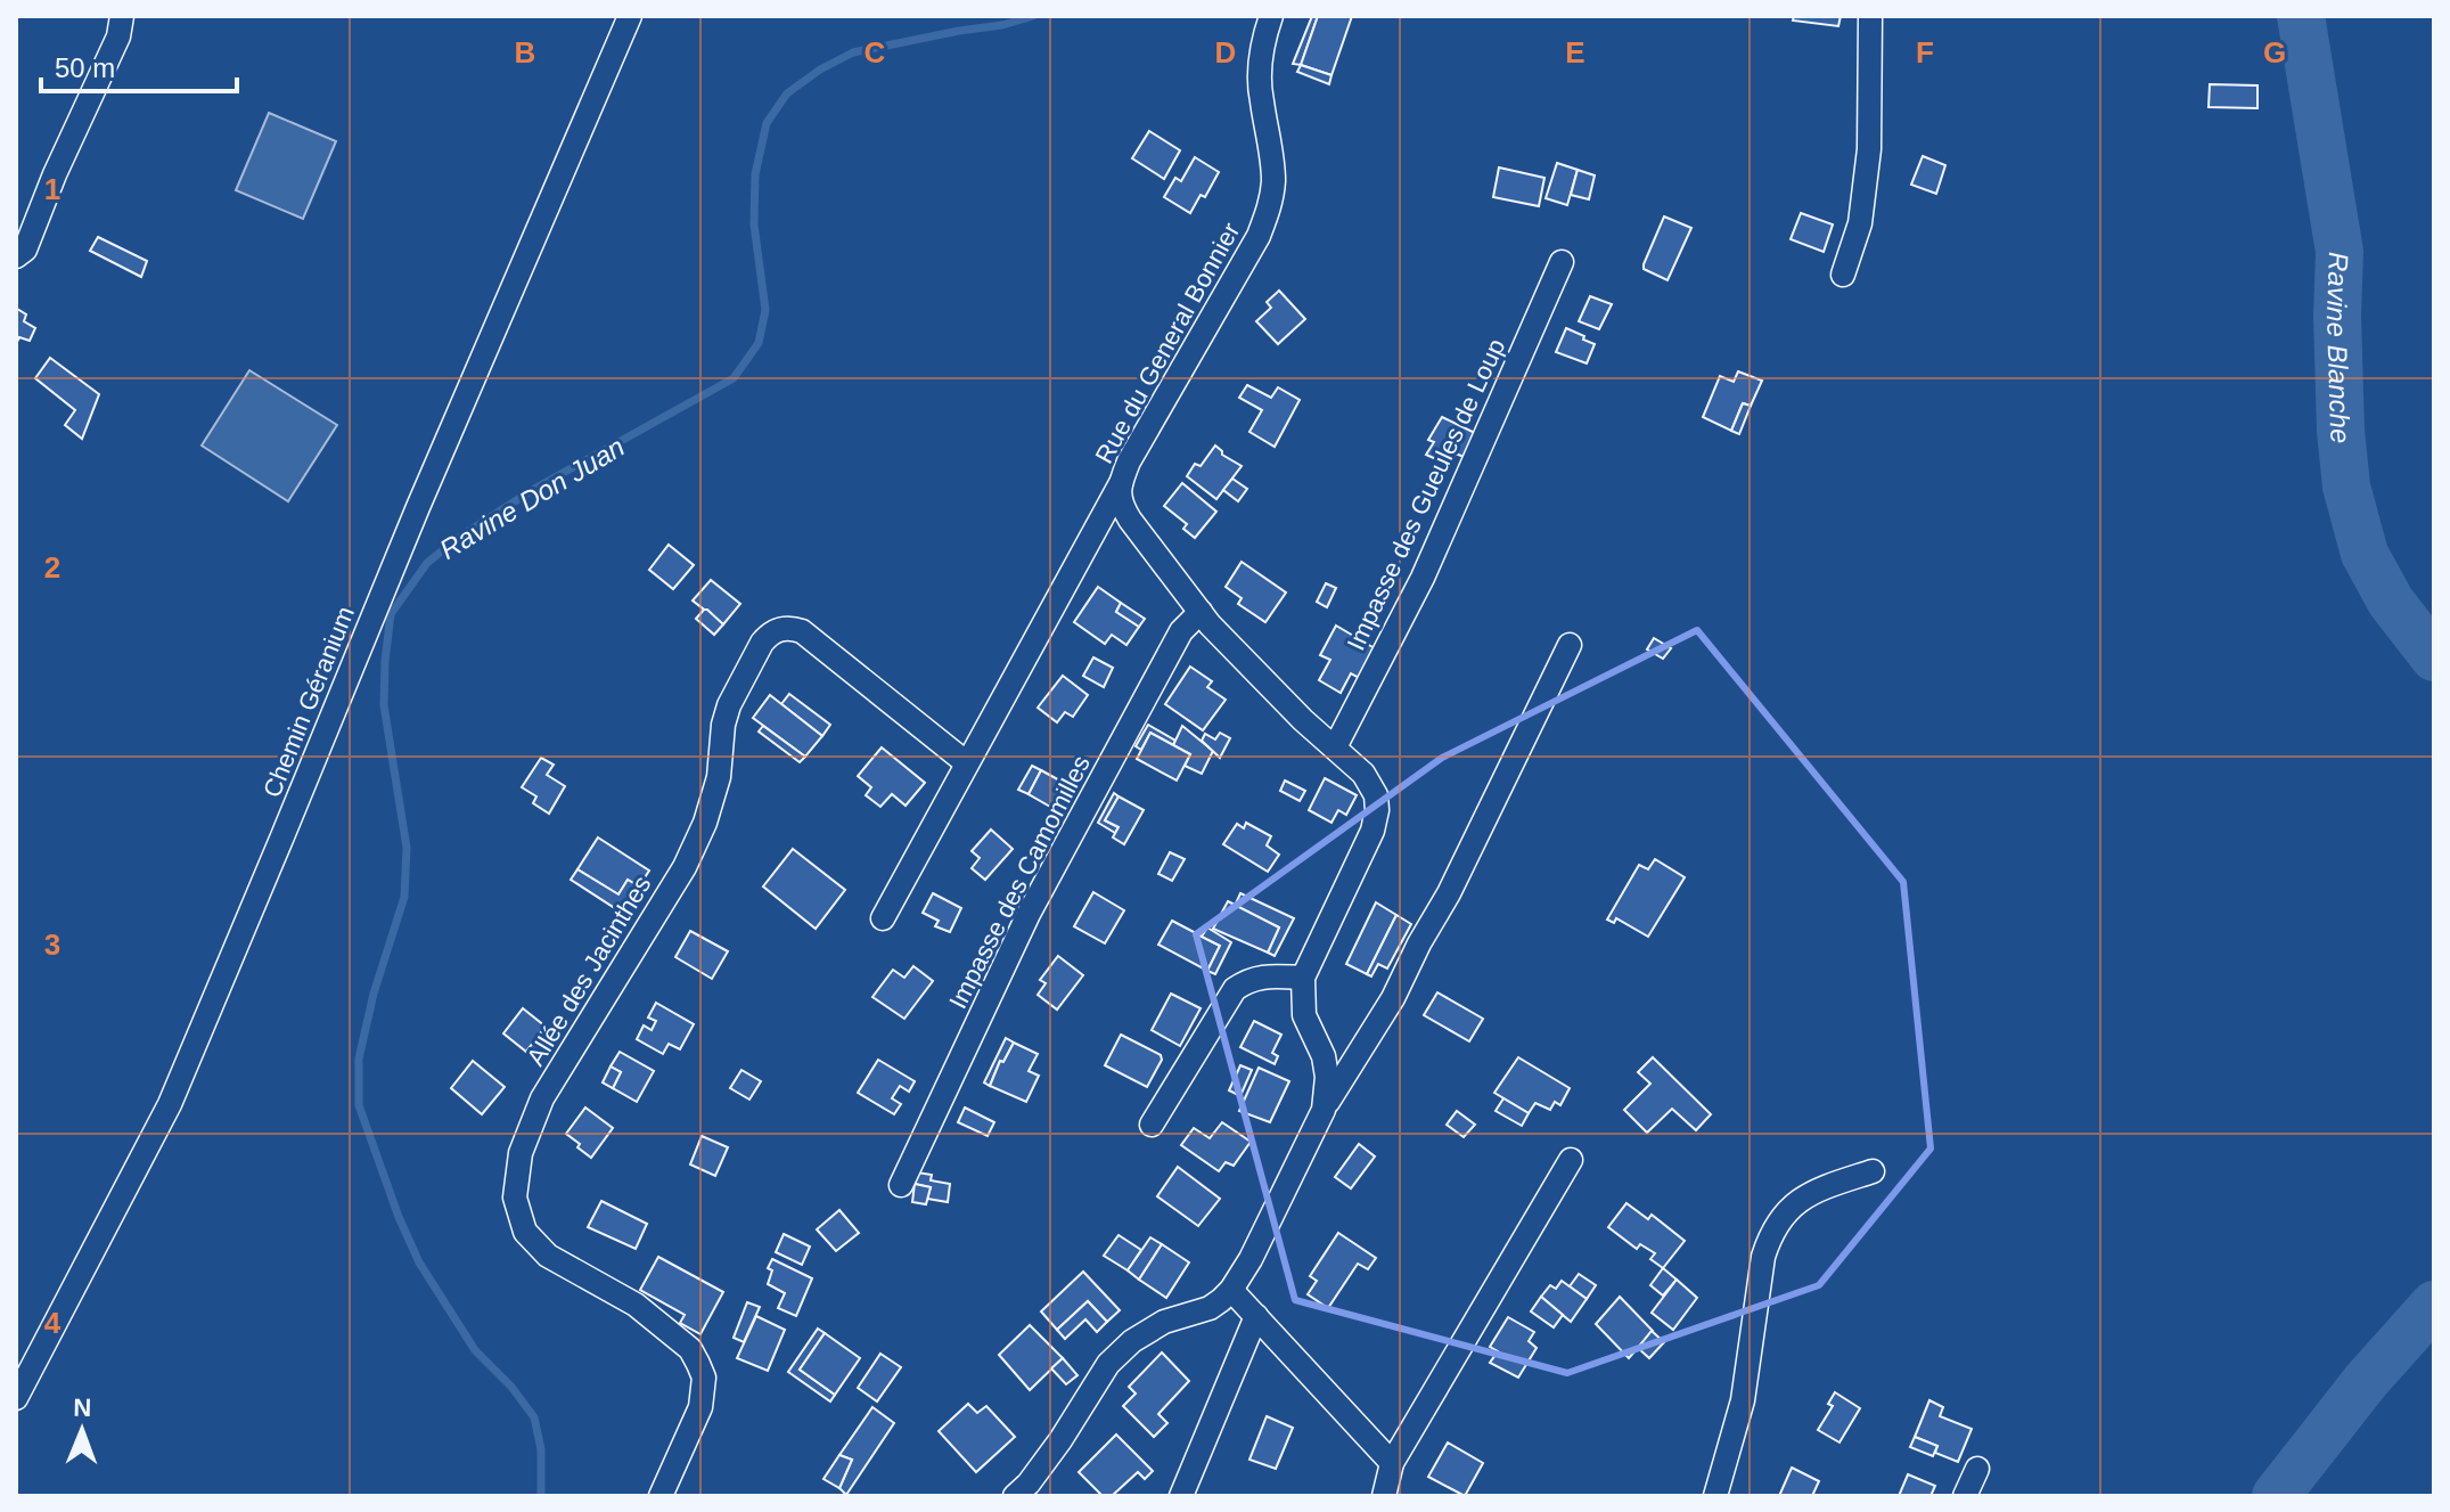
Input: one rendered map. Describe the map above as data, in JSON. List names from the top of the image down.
{
  "streets": {
    "street": [
      "Rue du General Bonnier",
      "Impasse des Gueules de Loup",
      "Chemin Géranium",
      "Impasse des Camomilles",
      "Allée des Jacinthes"
    ]
  },
  "crossings": [
    ["Rue du General Bonnier", "Impasse des Gueules de Loup"],
    ["Rue du General Bonnier", "Impasse des Camomilles"]
  ],
  "water": ["Ravine Blanche", "Ravine Don Juan"],
  "scale_bar": "50 m",
  "north": "top",
  "grid": {
    "columns": [
      "B",
      "C",
      "D",
      "E",
      "F",
      "G"
    ],
    "rows": [
      "1",
      "2",
      "3",
      "4"
    ]
  }
}
